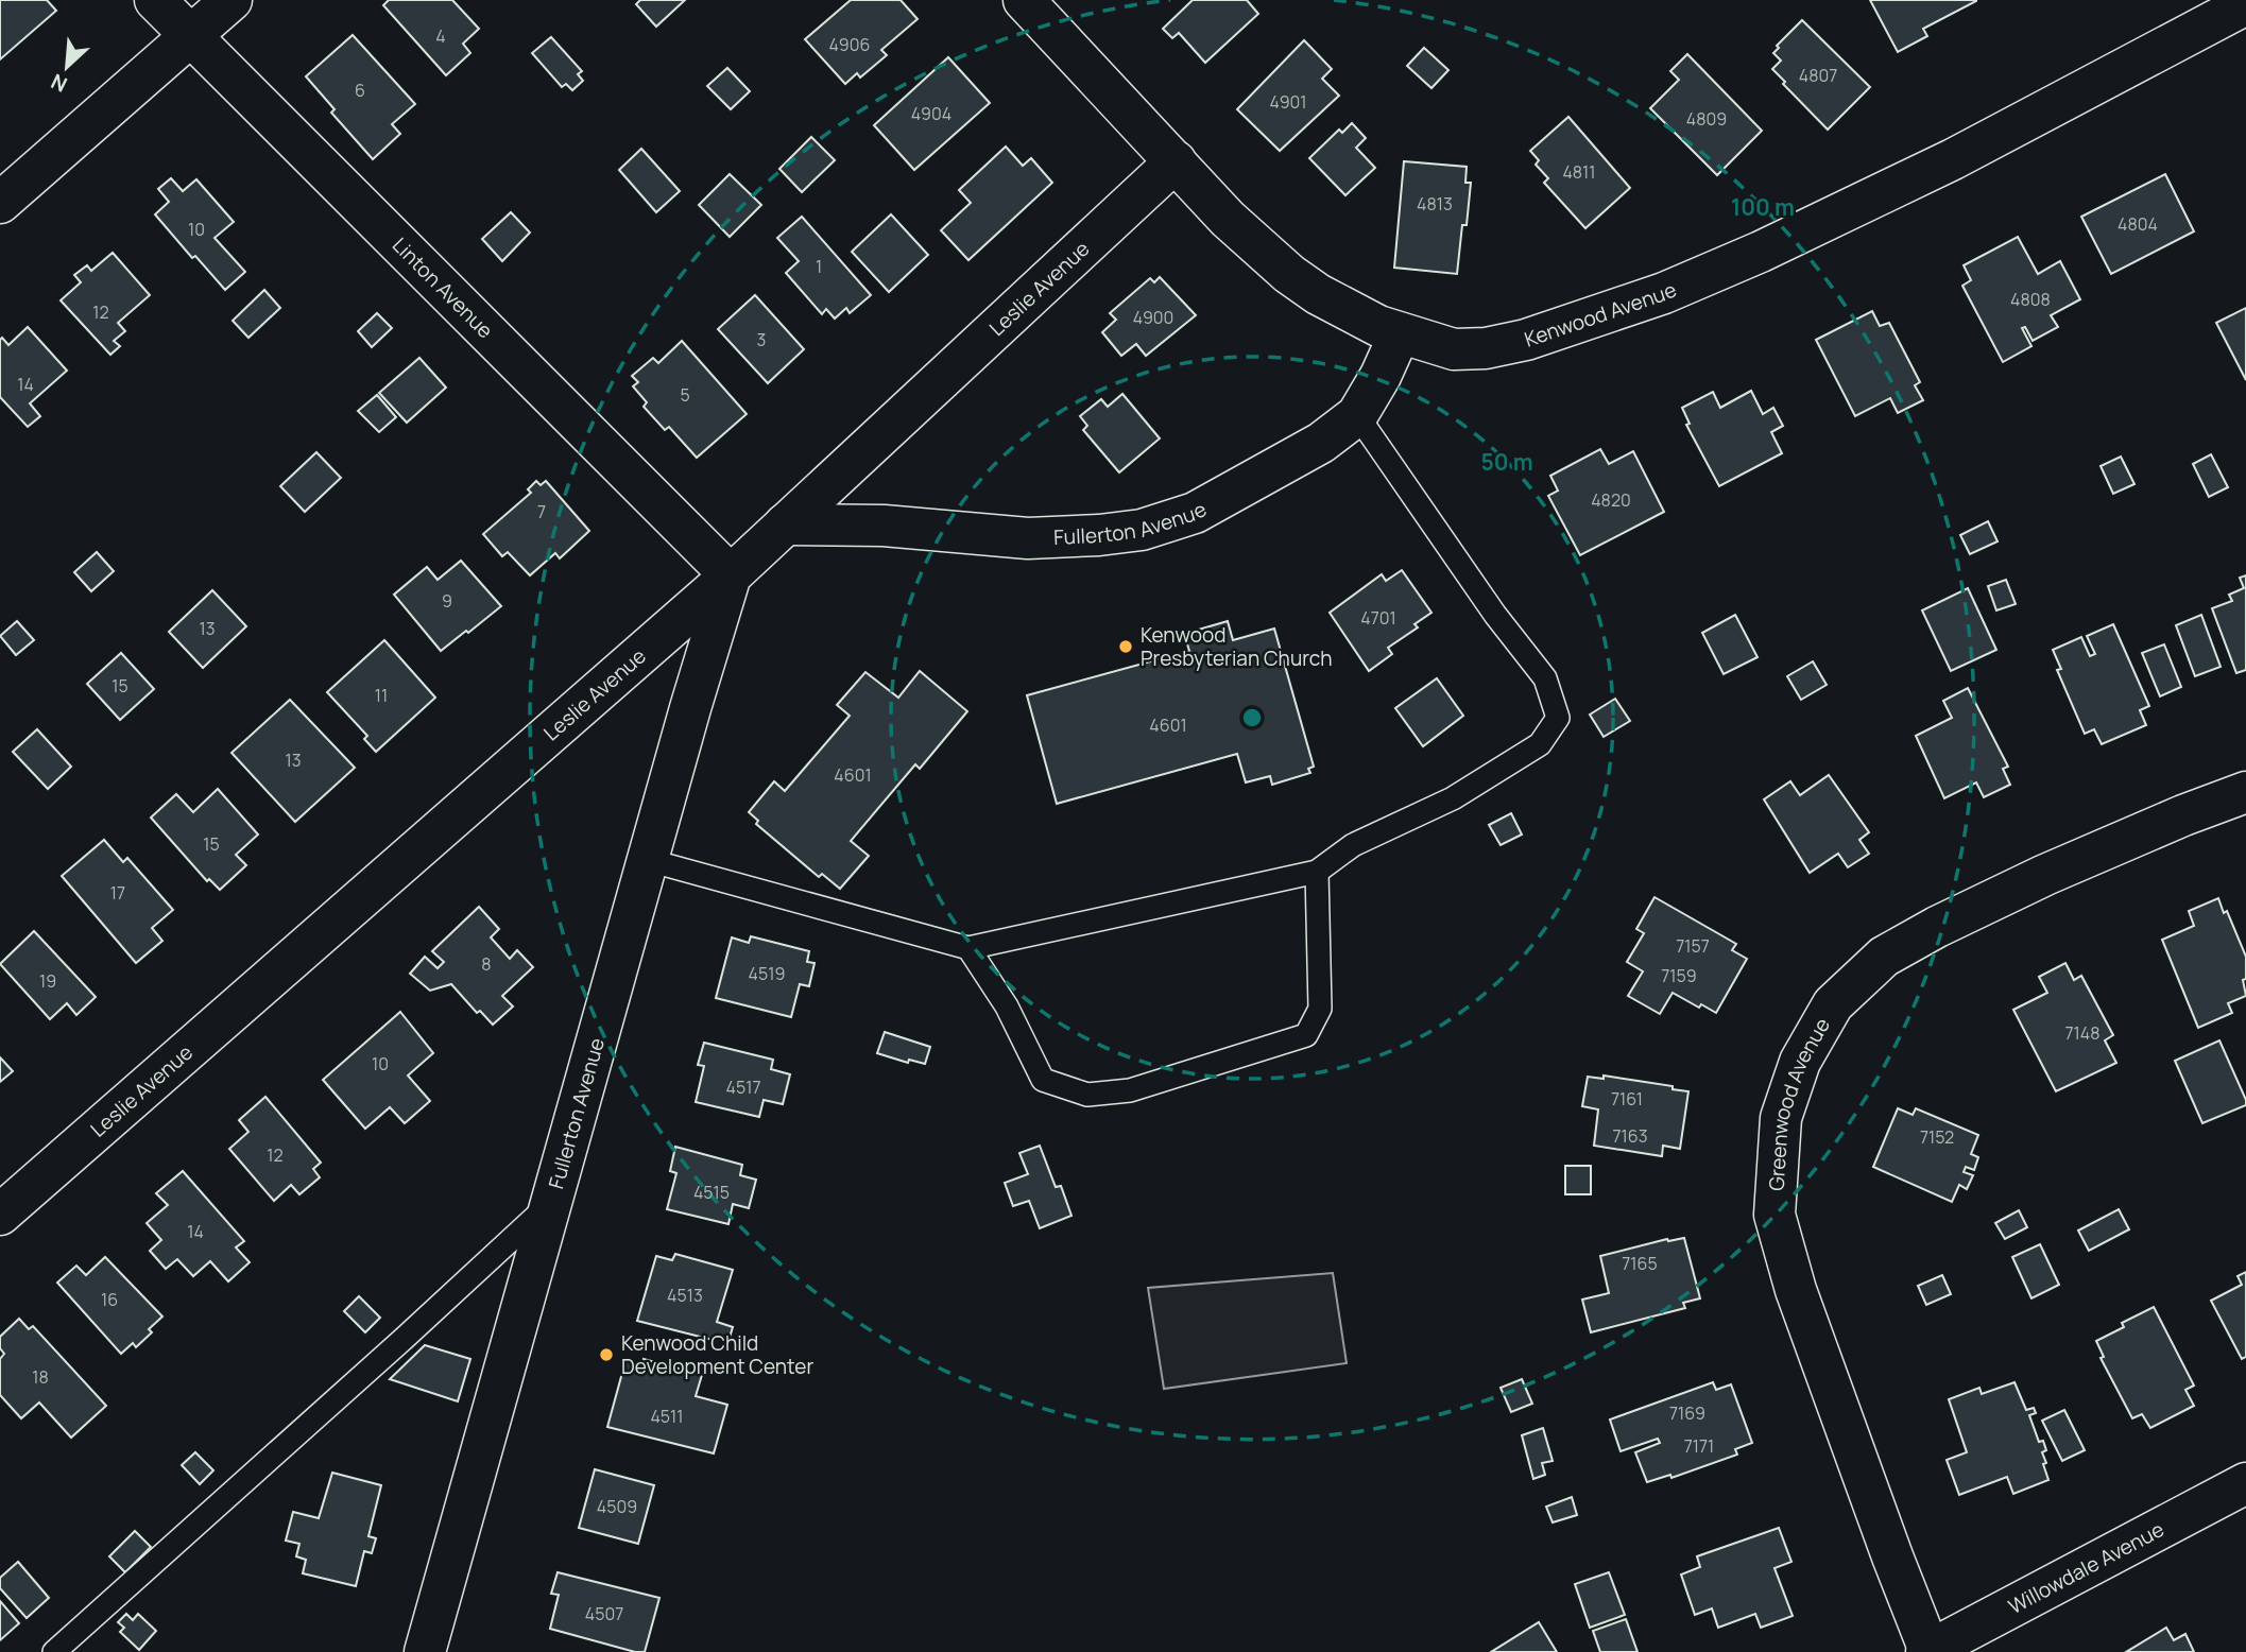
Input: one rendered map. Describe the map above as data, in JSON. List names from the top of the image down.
{
  "streets": {
    "street": [
      "Linton Avenue",
      "Leslie Avenue",
      "Kenwood Avenue",
      "Fullerton Avenue",
      "Greenwood Avenue",
      "Willowdale Avenue"
    ]
  },
  "crossings": [
    ["Linton Avenue", "Leslie Avenue"],
    ["Linton Avenue", "Fullerton Avenue"],
    ["Leslie Avenue", "Kenwood Avenue"],
    ["Leslie Avenue", "Fullerton Avenue"],
    ["Kenwood Avenue", "Fullerton Avenue"],
    ["Greenwood Avenue", "Willowdale Avenue"]
  ],
  "places": ["Kenwood Presbyterian Church", "Kenwood Child Development Center"],
  "house_numbers": [
    "4",
    "4906",
    "4807",
    "6",
    "4901",
    "4904",
    "4809",
    "4811",
    "4813",
    "4804",
    "10",
    "1",
    "4808",
    "12",
    "4900",
    "3",
    "14",
    "5",
    "4820",
    "7",
    "9",
    "4701",
    "13",
    "15",
    "11",
    "4601",
    "13",
    "4601",
    "15",
    "17",
    "7157",
    "8",
    "4519",
    "7159",
    "19",
    "7148",
    "10",
    "4517",
    "7161",
    "7163",
    "7152",
    "12",
    "4515",
    "14",
    "7165",
    "4513",
    "16",
    "18",
    "7169",
    "4511",
    "7171",
    "4509",
    "4507"
  ],
  "north": "bottom left",
  "rings": ["100 m", "50 m"]
}
